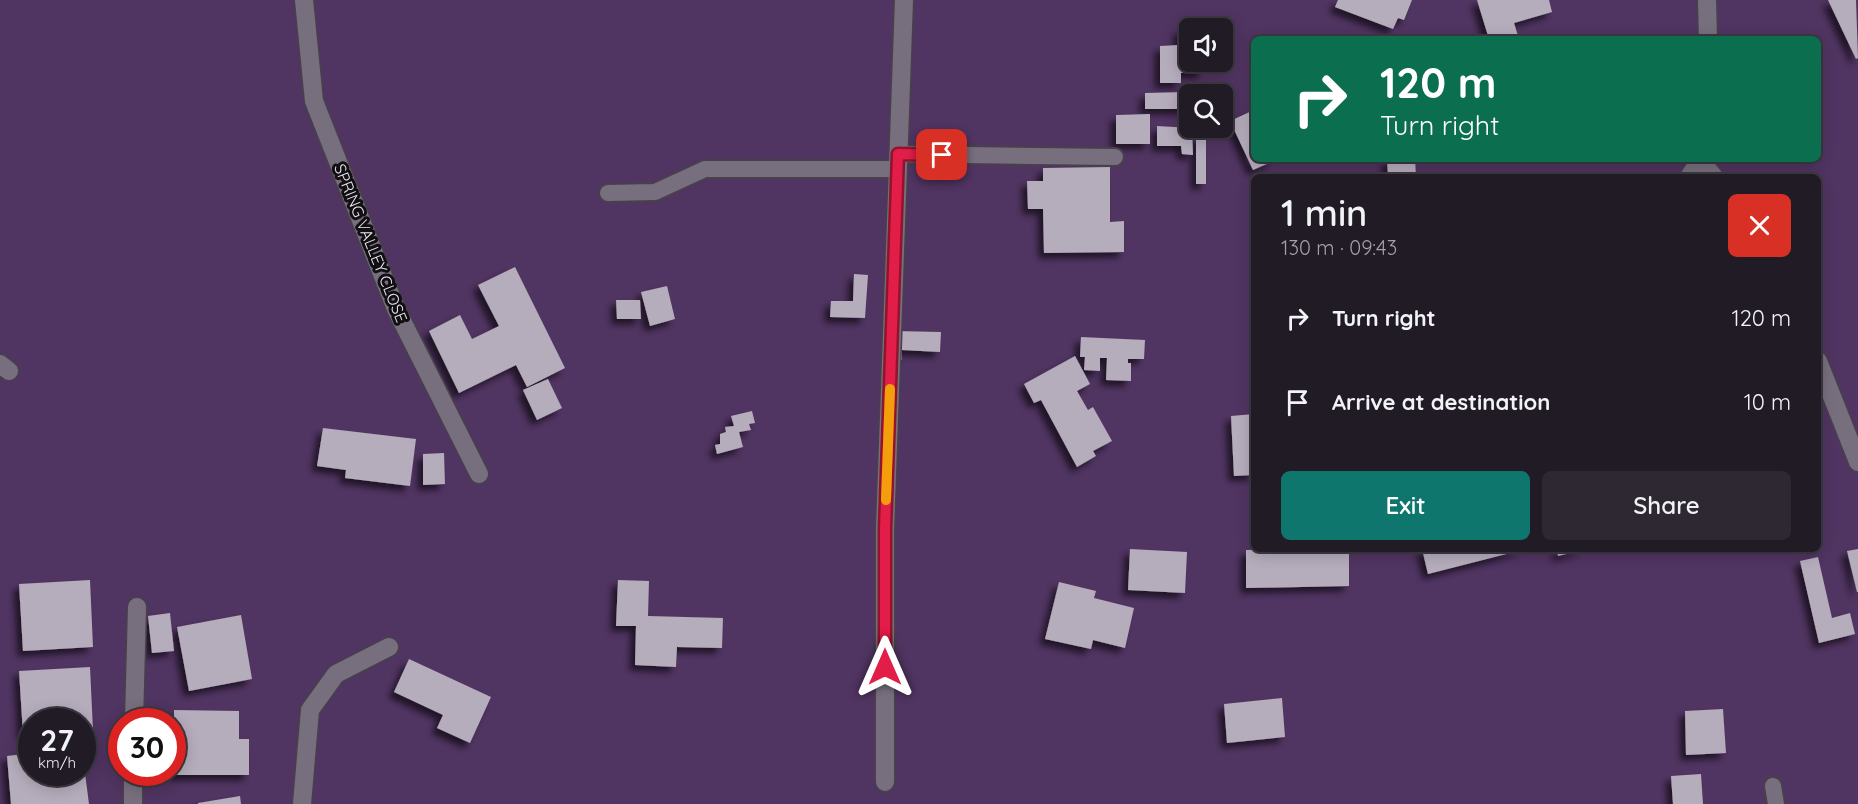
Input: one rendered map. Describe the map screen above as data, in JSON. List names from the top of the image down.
{
  "streets": {
    "street": ["SPRING VALLEY CLOSE"]
  },
  "page": {
    "turn": ["120 m", "Turn right"],
    "heading": ["1 min", "130 m · 09:43"],
    "list": [
      {
        "name": "Turn right",
        "value": "120 m"
      },
      {
        "name": "Arrive at destination",
        "value": "10 m"
      }
    ],
    "buttons": ["Exit", "Share"],
    "speed": "27 km/h",
    "limit": "30"
  }
}
